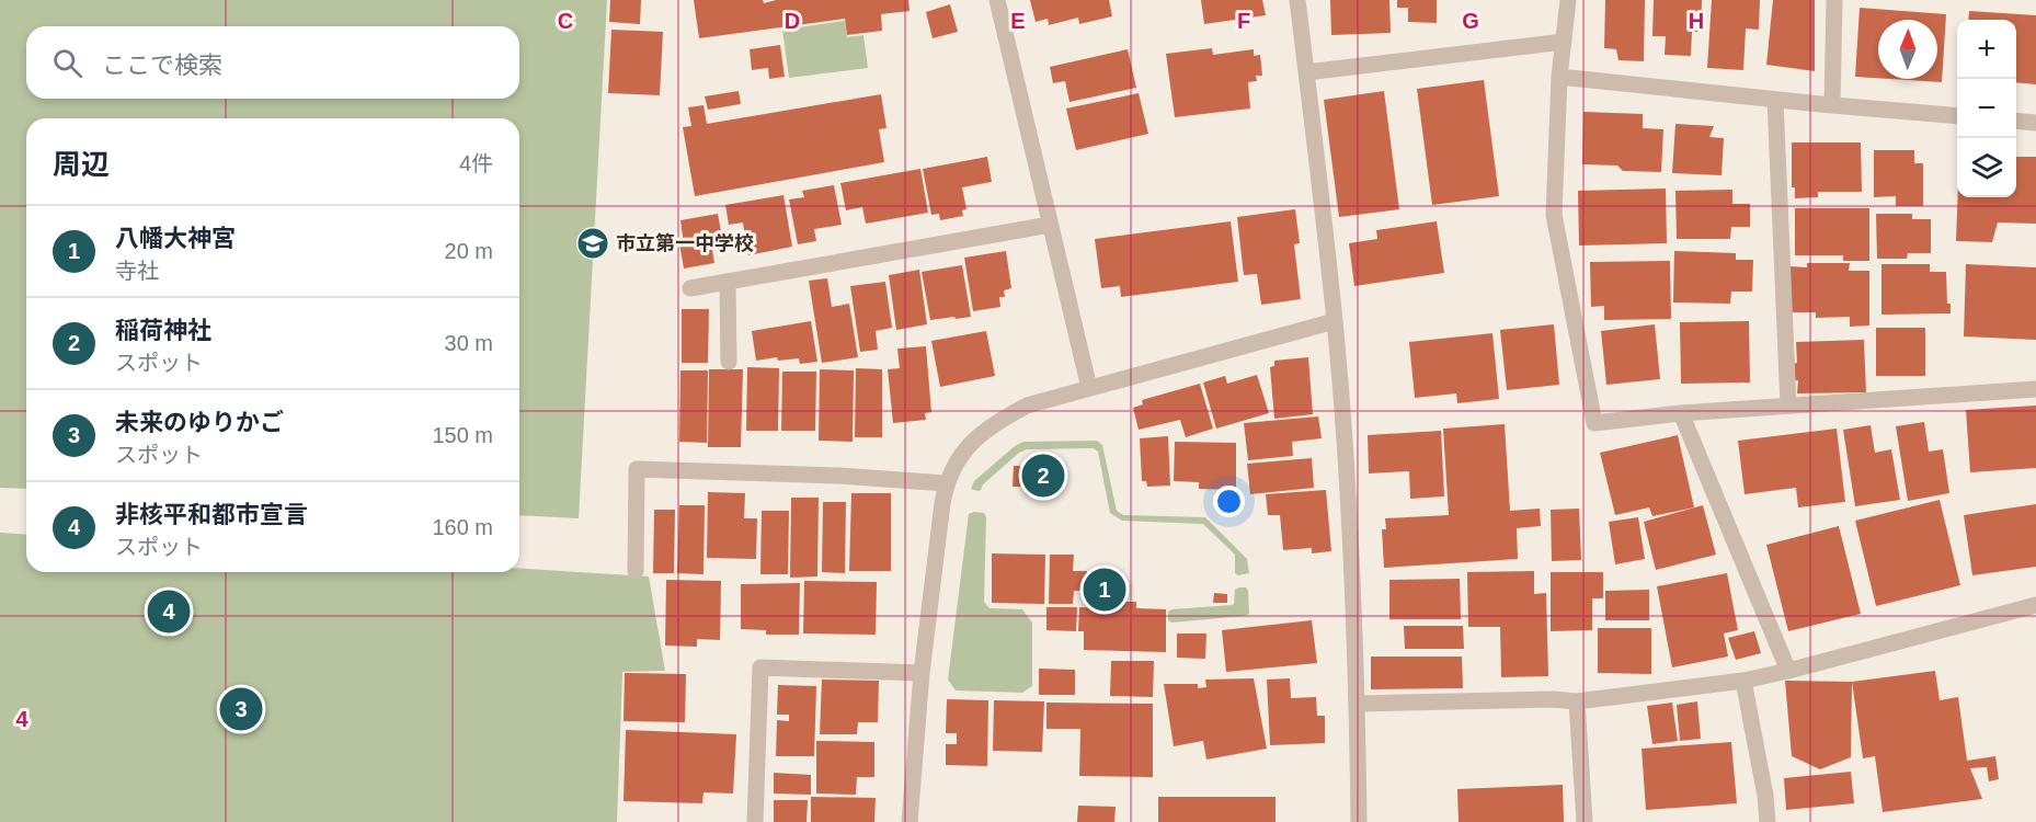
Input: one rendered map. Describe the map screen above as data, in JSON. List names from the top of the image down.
{
  "places": {
    "school or university": ["市立第一中学校"]
  },
  "north": "top",
  "page": {
    "map_buttons": ["+", "−"],
    "search": "ここで検索",
    "heading": ["周辺", "4件"],
    "list": [
      {
        "mark": "1",
        "name": "八幡大神宮",
        "note": "寺社",
        "value": "20 m"
      },
      {
        "mark": "2",
        "name": "稲荷神社",
        "note": "スポット",
        "value": "30 m"
      },
      {
        "mark": "3",
        "name": "未来のゆりかご",
        "note": "スポット",
        "value": "150 m"
      },
      {
        "mark": "4",
        "name": "非核平和都市宣言",
        "note": "スポット",
        "value": "160 m"
      }
    ],
    "pins": [
      "2",
      "1",
      "4",
      "3"
    ]
  },
  "grid": {
    "columns": [
      "C",
      "D",
      "E",
      "F",
      "G",
      "H"
    ],
    "rows": ["4"]
  }
}
